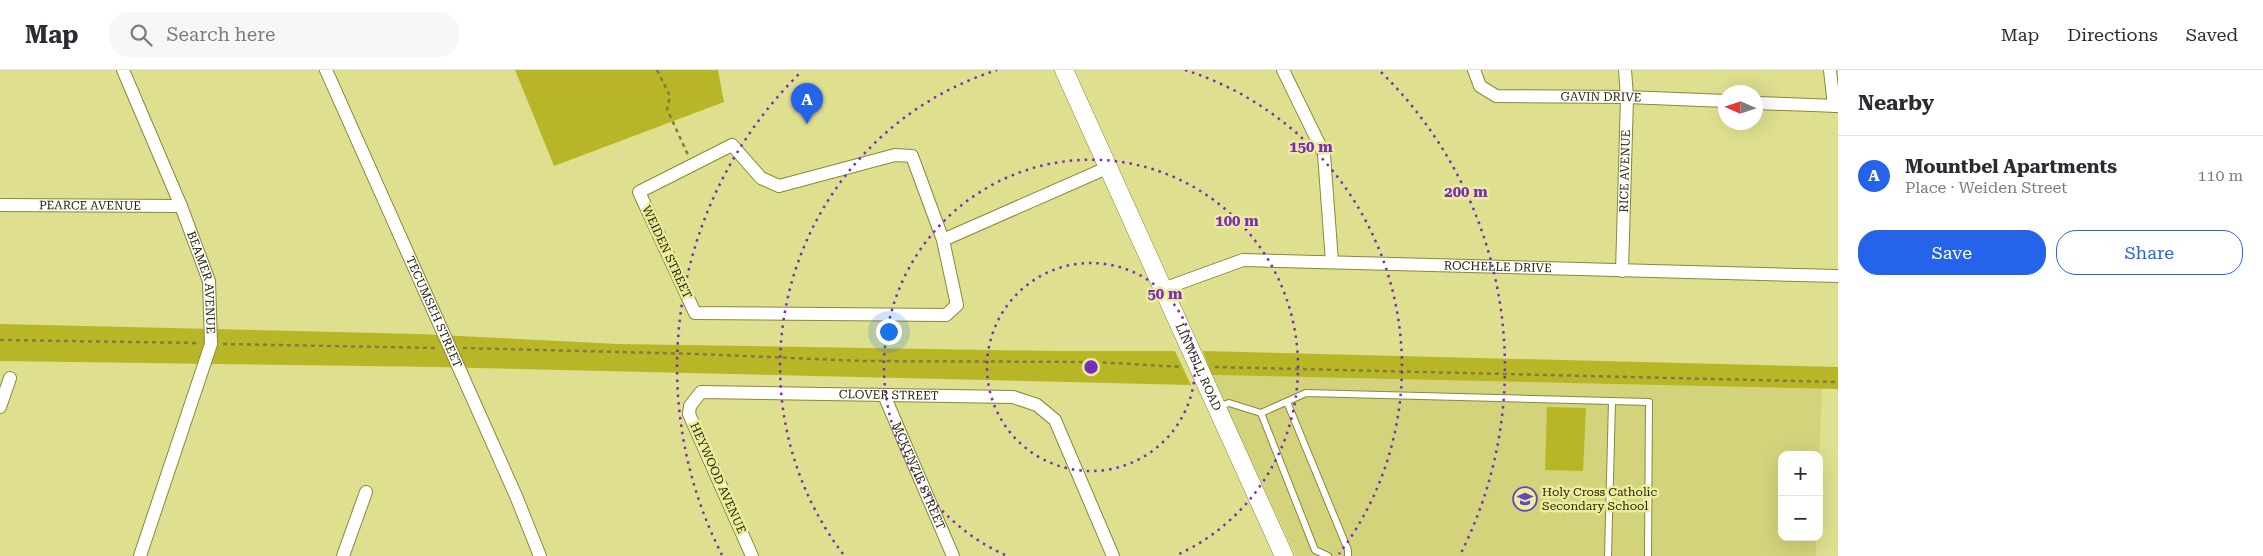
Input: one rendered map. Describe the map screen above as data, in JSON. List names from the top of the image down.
{
  "streets": {
    "main road": ["LINWELL ROAD"],
    "street": [
      "GAVIN DRIVE",
      "RICE AVENUE",
      "PEARCE AVENUE",
      "WEIDEN STREET",
      "ROCHELLE DRIVE",
      "BEAMER AVENUE",
      "TECUMSEH STREET",
      "CLOVER STREET",
      "MCKENZIE STREET",
      "HEYWOOD AVENUE"
    ]
  },
  "crossings": [
    ["GAVIN DRIVE", "RICE AVENUE"],
    ["RICE AVENUE", "ROCHELLE DRIVE"],
    ["PEARCE AVENUE", "BEAMER AVENUE"],
    ["ROCHELLE DRIVE", "LINWELL ROAD"],
    ["CLOVER STREET", "MCKENZIE STREET"],
    ["CLOVER STREET", "HEYWOOD AVENUE"]
  ],
  "places": {
    "school or university": ["Holy Cross Catholic Secondary School"]
  },
  "north": "left",
  "page": {
    "header": "Map",
    "search": "Search here",
    "nav": ["Map", "Directions", "Saved"],
    "heading": "Nearby",
    "pins": "A",
    "list": [
      {
        "mark": "A",
        "name": "Mountbel Apartments",
        "note": "Place · Weiden Street",
        "value": "110 m"
      }
    ],
    "buttons": ["Save", "Share"],
    "map_buttons": ["+", "−"]
  },
  "rings": [
    "150 m",
    "200 m",
    "100 m",
    "50 m"
  ]
}
